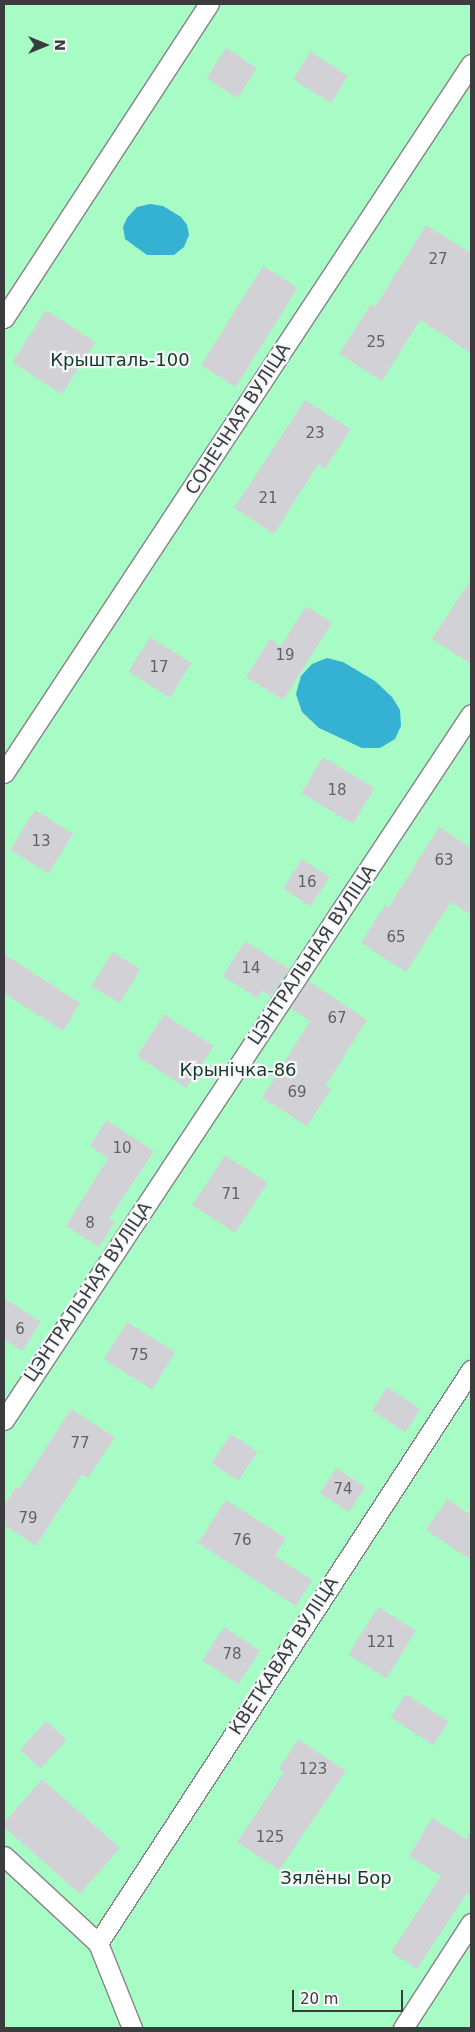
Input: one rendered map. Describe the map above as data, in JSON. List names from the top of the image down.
{
  "streets": {
    "lane": ["СОНЕЧНАЯ ВУЛІЦА", "ЦЭНТРАЛЬНАЯ ВУЛІЦА", "КВЕТКАВАЯ ВУЛІЦА"]
  },
  "parks": ["Крышталь-100", "Крынічка-86", "Зялёны Бор"],
  "house_numbers": [
    "27",
    "25",
    "23",
    "21",
    "19",
    "17",
    "18",
    "13",
    "63",
    "16",
    "65",
    "14",
    "67",
    "69",
    "10",
    "71",
    "8",
    "6",
    "75",
    "77",
    "74",
    "79",
    "76",
    "121",
    "78",
    "123",
    "125"
  ],
  "scale_bar": "20 m",
  "north": "right"
}
